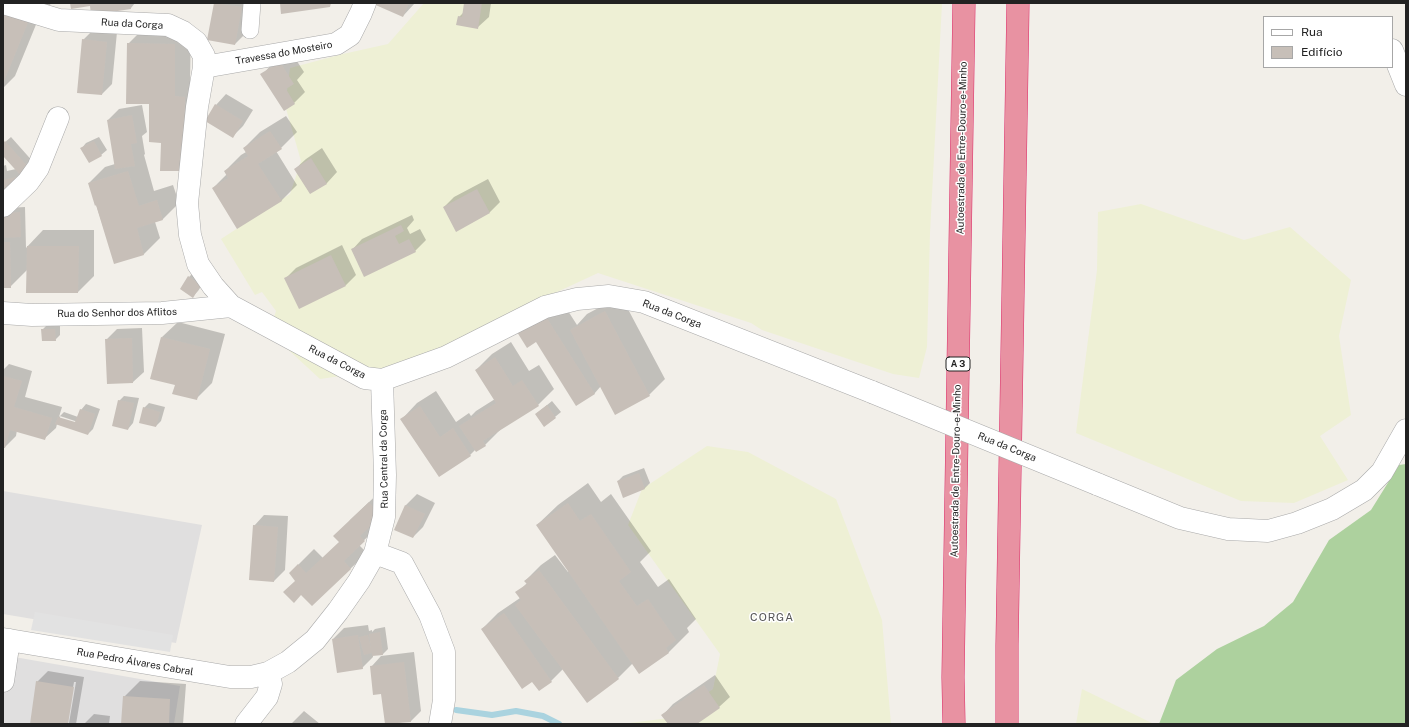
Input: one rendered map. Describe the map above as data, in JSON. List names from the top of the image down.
{
  "streets": {
    "highway": ["Autoestrada de Entre-Douro-e-Minho", "A 3"],
    "street": [
      "Rua da Corga",
      "Travessa do Mosteiro",
      "Rua do Senhor dos Aflitos",
      "Rua Central da Corga",
      "Rua Pedro Álvares Cabral"
    ]
  },
  "crossings": [
    ["Rua da Corga", "Travessa do Mosteiro"],
    ["Rua da Corga", "Rua do Senhor dos Aflitos"],
    ["Rua da Corga", "Rua Central da Corga"],
    ["Rua Central da Corga", "Rua Pedro Álvares Cabral"]
  ],
  "districts": ["CORGA"],
  "legend": ["Rua", "Edifício"]
}
